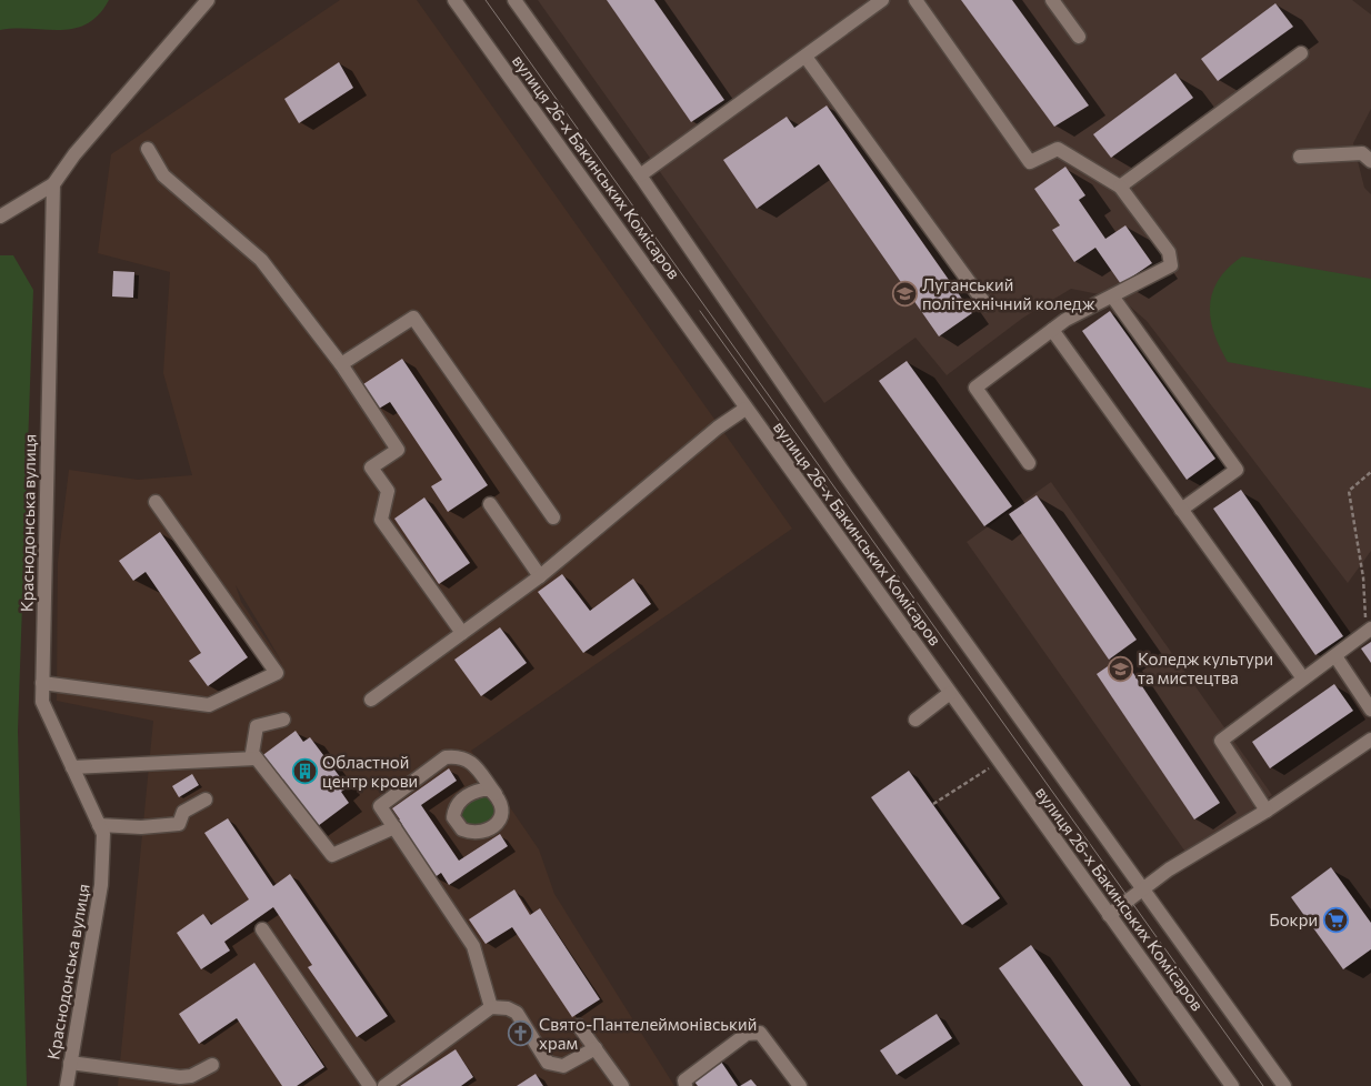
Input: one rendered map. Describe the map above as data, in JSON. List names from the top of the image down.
{
  "streets": {
    "street": ["вулиця 26-х Бакинських Комісаров", "Краснодонська вулиця"]
  },
  "places": {
    "school or university": ["Луганський політехнічний коледж", "Коледж культури та мистецтва"],
    "building": ["Областной центр крови"],
    "supermarket": ["Бокри"],
    "church": ["Свято-Пантелеймонівський храм"]
  }
}
